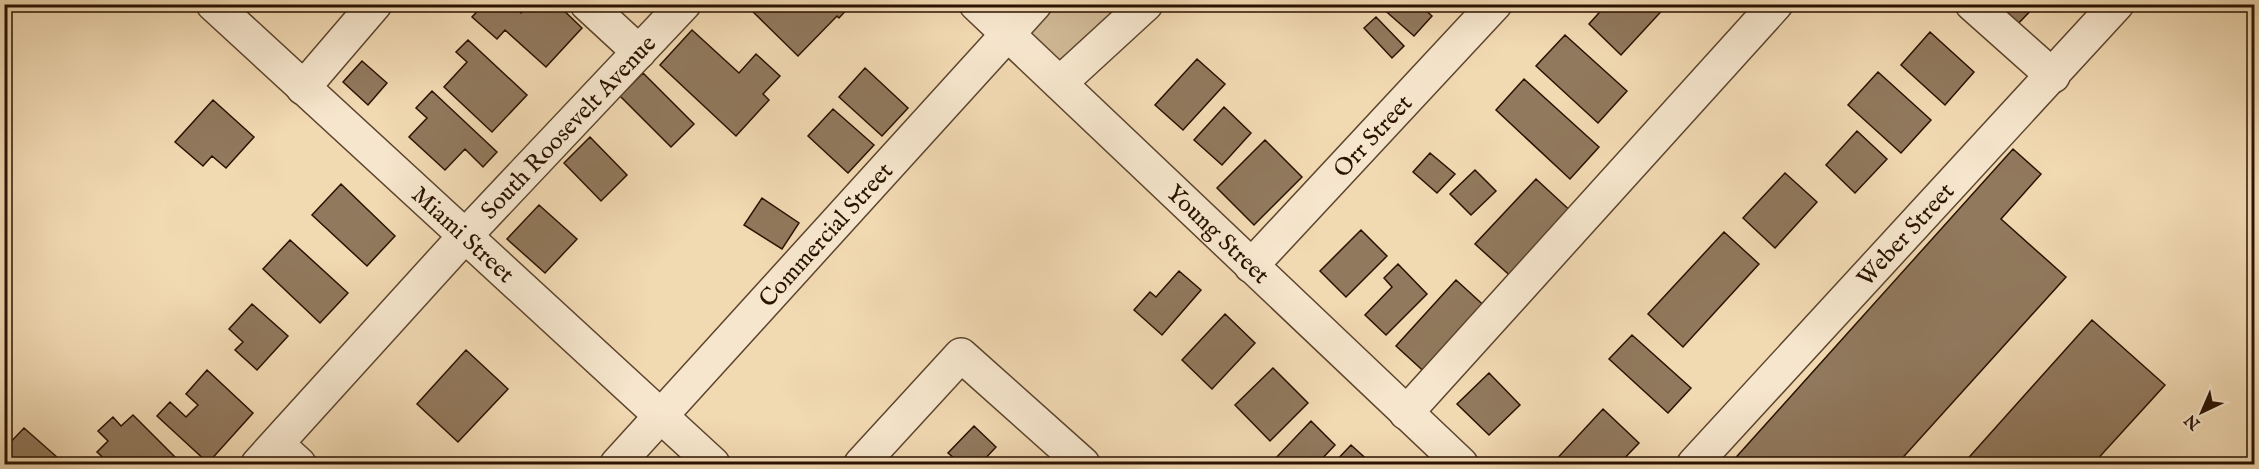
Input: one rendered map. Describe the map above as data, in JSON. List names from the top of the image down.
{
  "streets": {
    "street": [
      "South Roosevelt Avenue",
      "Orr Street",
      "Miami Street",
      "Commercial Street",
      "Young Street",
      "Weber Street"
    ]
  },
  "crossings": [
    ["South Roosevelt Avenue", "Miami Street"],
    ["Orr Street", "Young Street"],
    ["Miami Street", "Commercial Street"],
    ["Commercial Street", "Young Street"]
  ],
  "north": "bottom left"
}
